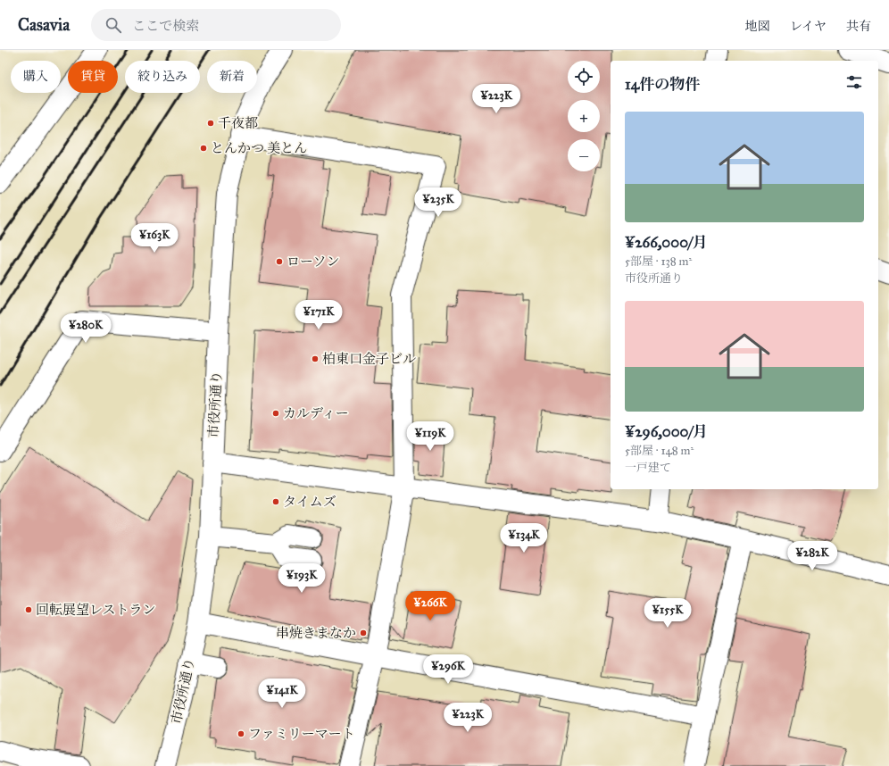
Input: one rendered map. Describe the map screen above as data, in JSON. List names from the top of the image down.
{
  "streets": {
    "street": ["市役所通り"]
  },
  "places": [
    "千夜都",
    "とんかつ 美とん",
    "ローソン",
    "柏東口金子ビル",
    "カルディー",
    "タイムズ",
    "回転展望レストラン",
    "串焼きまなか",
    "ファミリーマート"
  ],
  "page": {
    "header": "Casavia",
    "search": "ここで検索",
    "nav": ["地図", "レイヤ", "共有"],
    "map_buttons": ["+", "−"],
    "chip": [
      "購入",
      "賃貸",
      "絞り込み",
      "新着"
    ],
    "heading": "14件の物件",
    "price": [
      "¥223K",
      "¥235K",
      "¥163K",
      "¥171K",
      "¥280K",
      "¥119K",
      "¥134K",
      "¥282K",
      "¥193K",
      "¥266K",
      "¥155K",
      "¥296K",
      "¥141K",
      "¥223K"
    ],
    "list": [
      {
        "name": "¥266,000/月",
        "note": "5部屋 · 138 m² · 市役所通り"
      },
      {
        "name": "¥296,000/月",
        "note": "5部屋 · 148 m² · 一戸建て"
      }
    ]
  }
}
